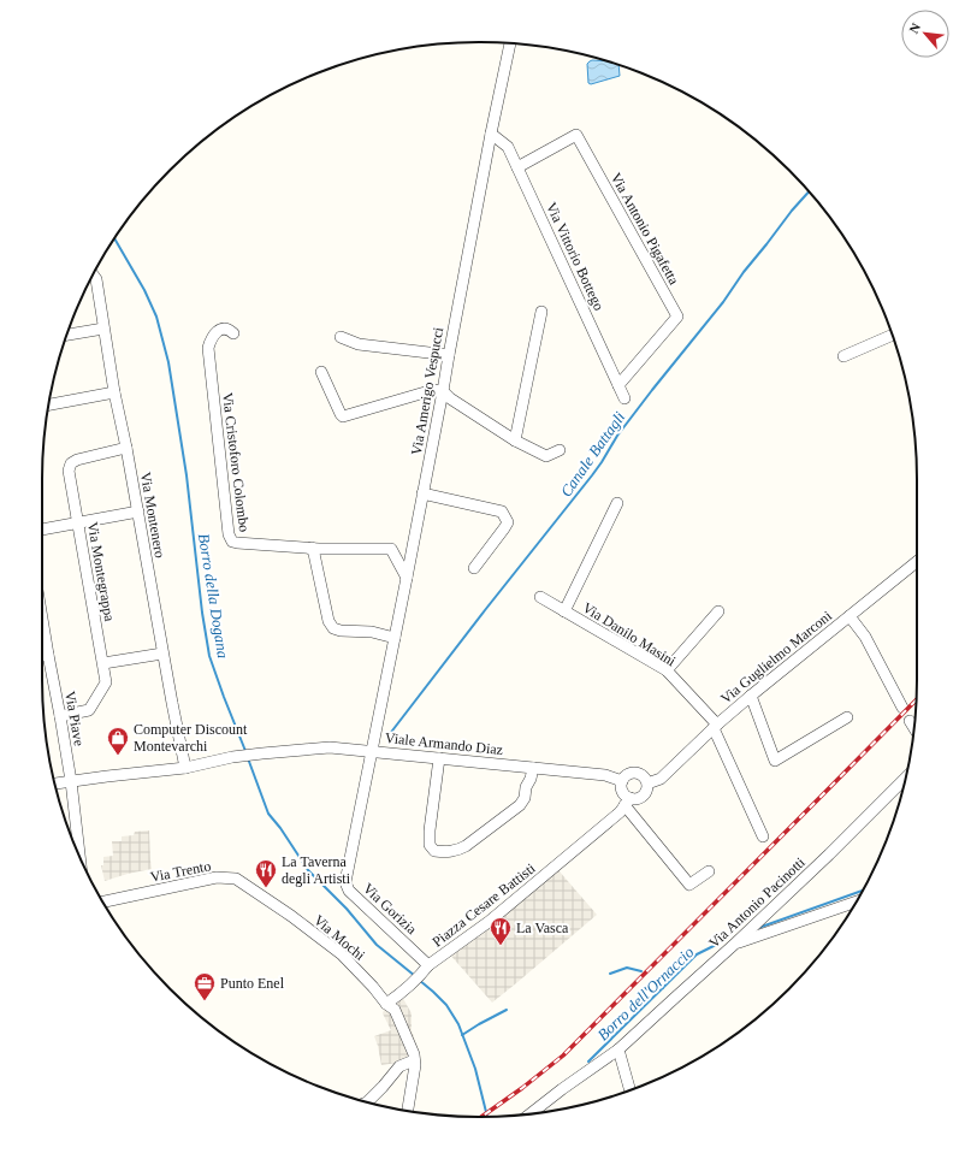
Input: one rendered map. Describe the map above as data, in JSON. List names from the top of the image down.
{
  "streets": {
    "street": [
      "Via Antonio Pigafetta",
      "Via Vittorio Bottego",
      "Via Amerigo Vespucci",
      "Via Cristoforo Colombo",
      "Via Montenero",
      "Via Montegrappa",
      "Via Danilo Masini",
      "Via Guglielmo Marconi",
      "Via Piave",
      "Viale Armando Diaz",
      "Via Trento",
      "Via Antonio Pacinotti",
      "Piazza Cesare Battisti",
      "Via Gorizia",
      "Via Mochi"
    ]
  },
  "crossings": [
    ["Via Antonio Pigafetta", "Via Vittorio Bottego"],
    ["Via Vittorio Bottego", "Via Amerigo Vespucci"],
    ["Via Amerigo Vespucci", "Via Cristoforo Colombo"],
    ["Via Amerigo Vespucci", "Viale Armando Diaz"],
    ["Via Amerigo Vespucci", "Via Gorizia"],
    ["Via Montenero", "Via Montegrappa"],
    ["Via Montenero", "Viale Armando Diaz"],
    ["Via Montegrappa", "Via Piave"],
    ["Via Danilo Masini", "Via Guglielmo Marconi"],
    ["Via Guglielmo Marconi", "Viale Armando Diaz"],
    ["Via Guglielmo Marconi", "Piazza Cesare Battisti"],
    ["Viale Armando Diaz", "Piazza Cesare Battisti"],
    ["Viale Armando Diaz", "Via Gorizia"],
    ["Via Trento", "Via Mochi"],
    ["Piazza Cesare Battisti", "Via Gorizia"]
  ],
  "water": ["Canale Battagli", "Borro della Dogana", "Borro dell'Ornaccio"],
  "places": {
    "shop": ["Computer Discount Montevarchi"],
    "restaurant": ["La Taverna degli Artisti", "La Vasca"],
    "office": ["Punto Enel"]
  },
  "north": "top left"
}
